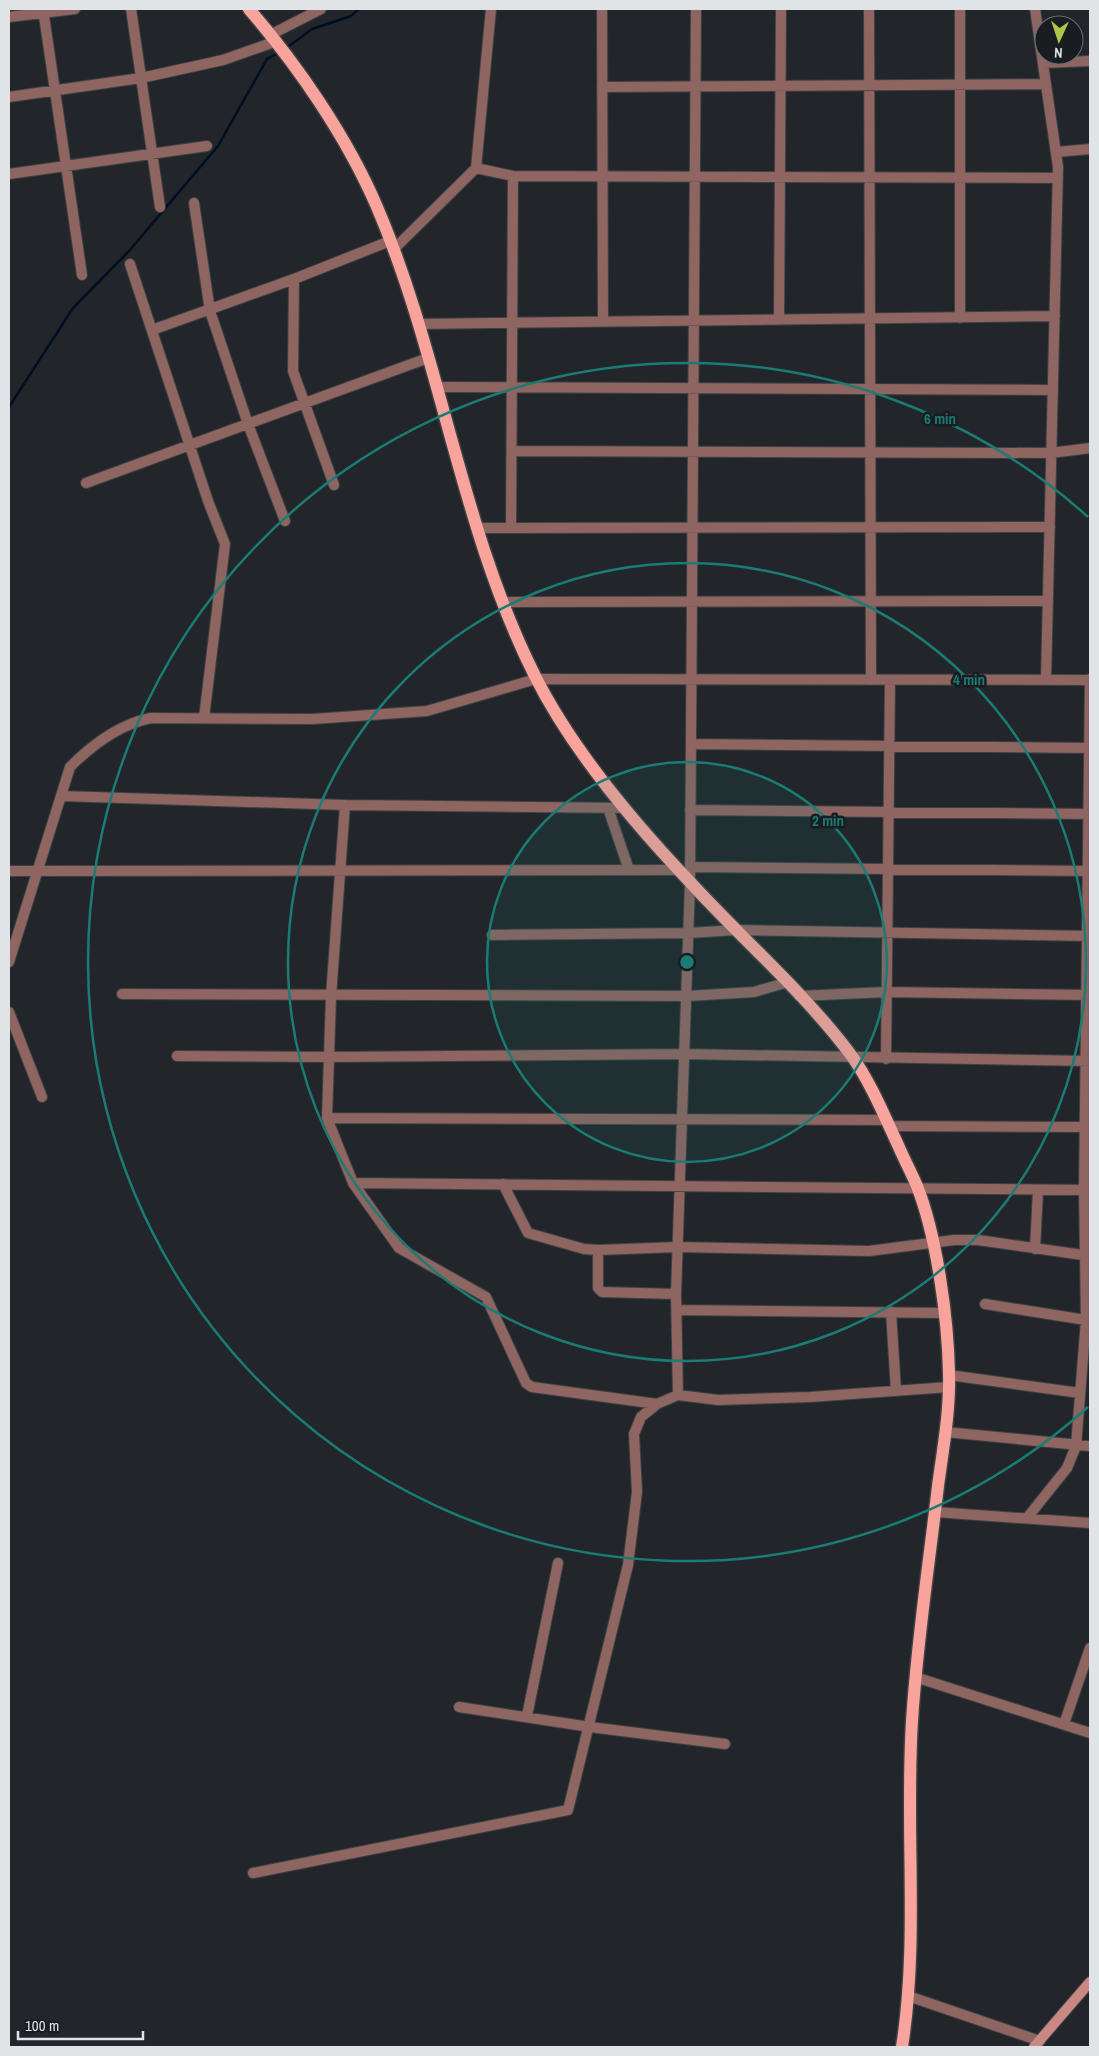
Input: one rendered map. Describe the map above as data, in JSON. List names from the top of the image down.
{
  "scale_bar": "100 m",
  "north": "bottom",
  "rings": ["6 min", "4 min", "2 min"]
}
